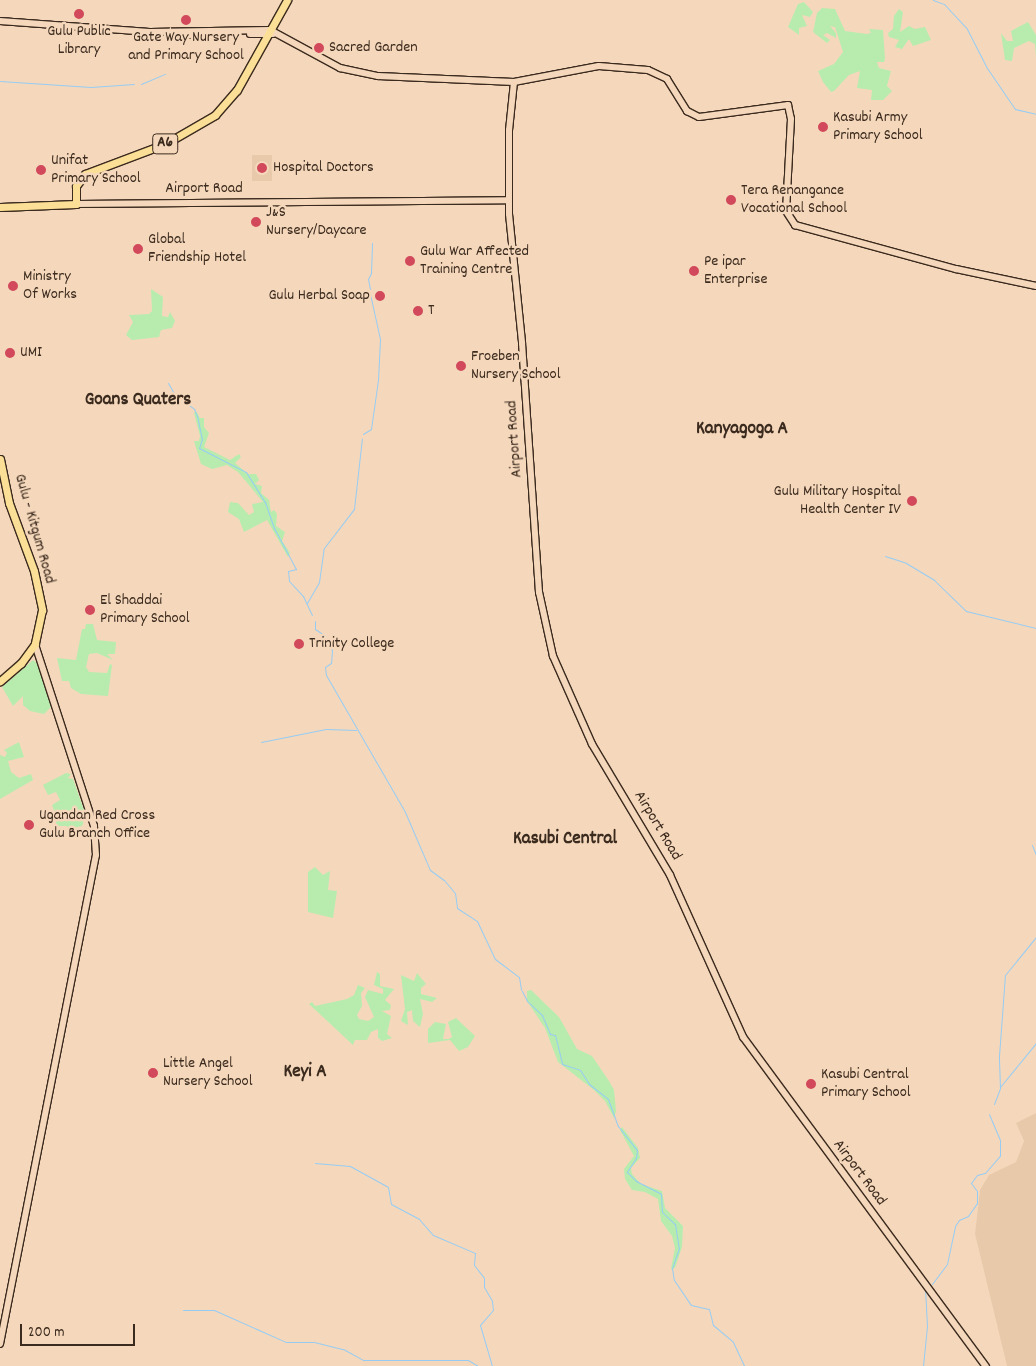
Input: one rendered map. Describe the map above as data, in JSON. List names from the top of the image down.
{
  "streets": {
    "main road": ["A6", "Gulu - Kitgum Road"],
    "street": ["Airport Road"]
  },
  "crossings": [
    ["A6", "Airport Road"]
  ],
  "districts": [
    "Goans Quaters",
    "Kanyagoga A",
    "Kasubi Central",
    "Keyi A"
  ],
  "places": [
    "Gulu Public Library",
    "Gate Way Nursery and Primary School",
    "Sacred Garden",
    "Kasubi Army Primary School",
    "Hospital Doctors",
    "Unifat Primary School",
    "Tera Renangance Vocational School",
    "J&S Nursery/Daycare",
    "Global Friendship Hotel",
    "Gulu War Affected Training Centre",
    "Pe ipar Enterprise",
    "Ministry Of Works",
    "Gulu Herbal Soap",
    "T",
    "UMI",
    "Froeben Nursery School",
    "Gulu Military Hospital Health Center IV",
    "El Shaddai Primary School",
    "Trinity College",
    "Ugandan Red Cross Gulu Branch Office",
    "Little Angel Nursery School",
    "Kasubi Central Primary School"
  ],
  "scale_bar": "200 m"
}
